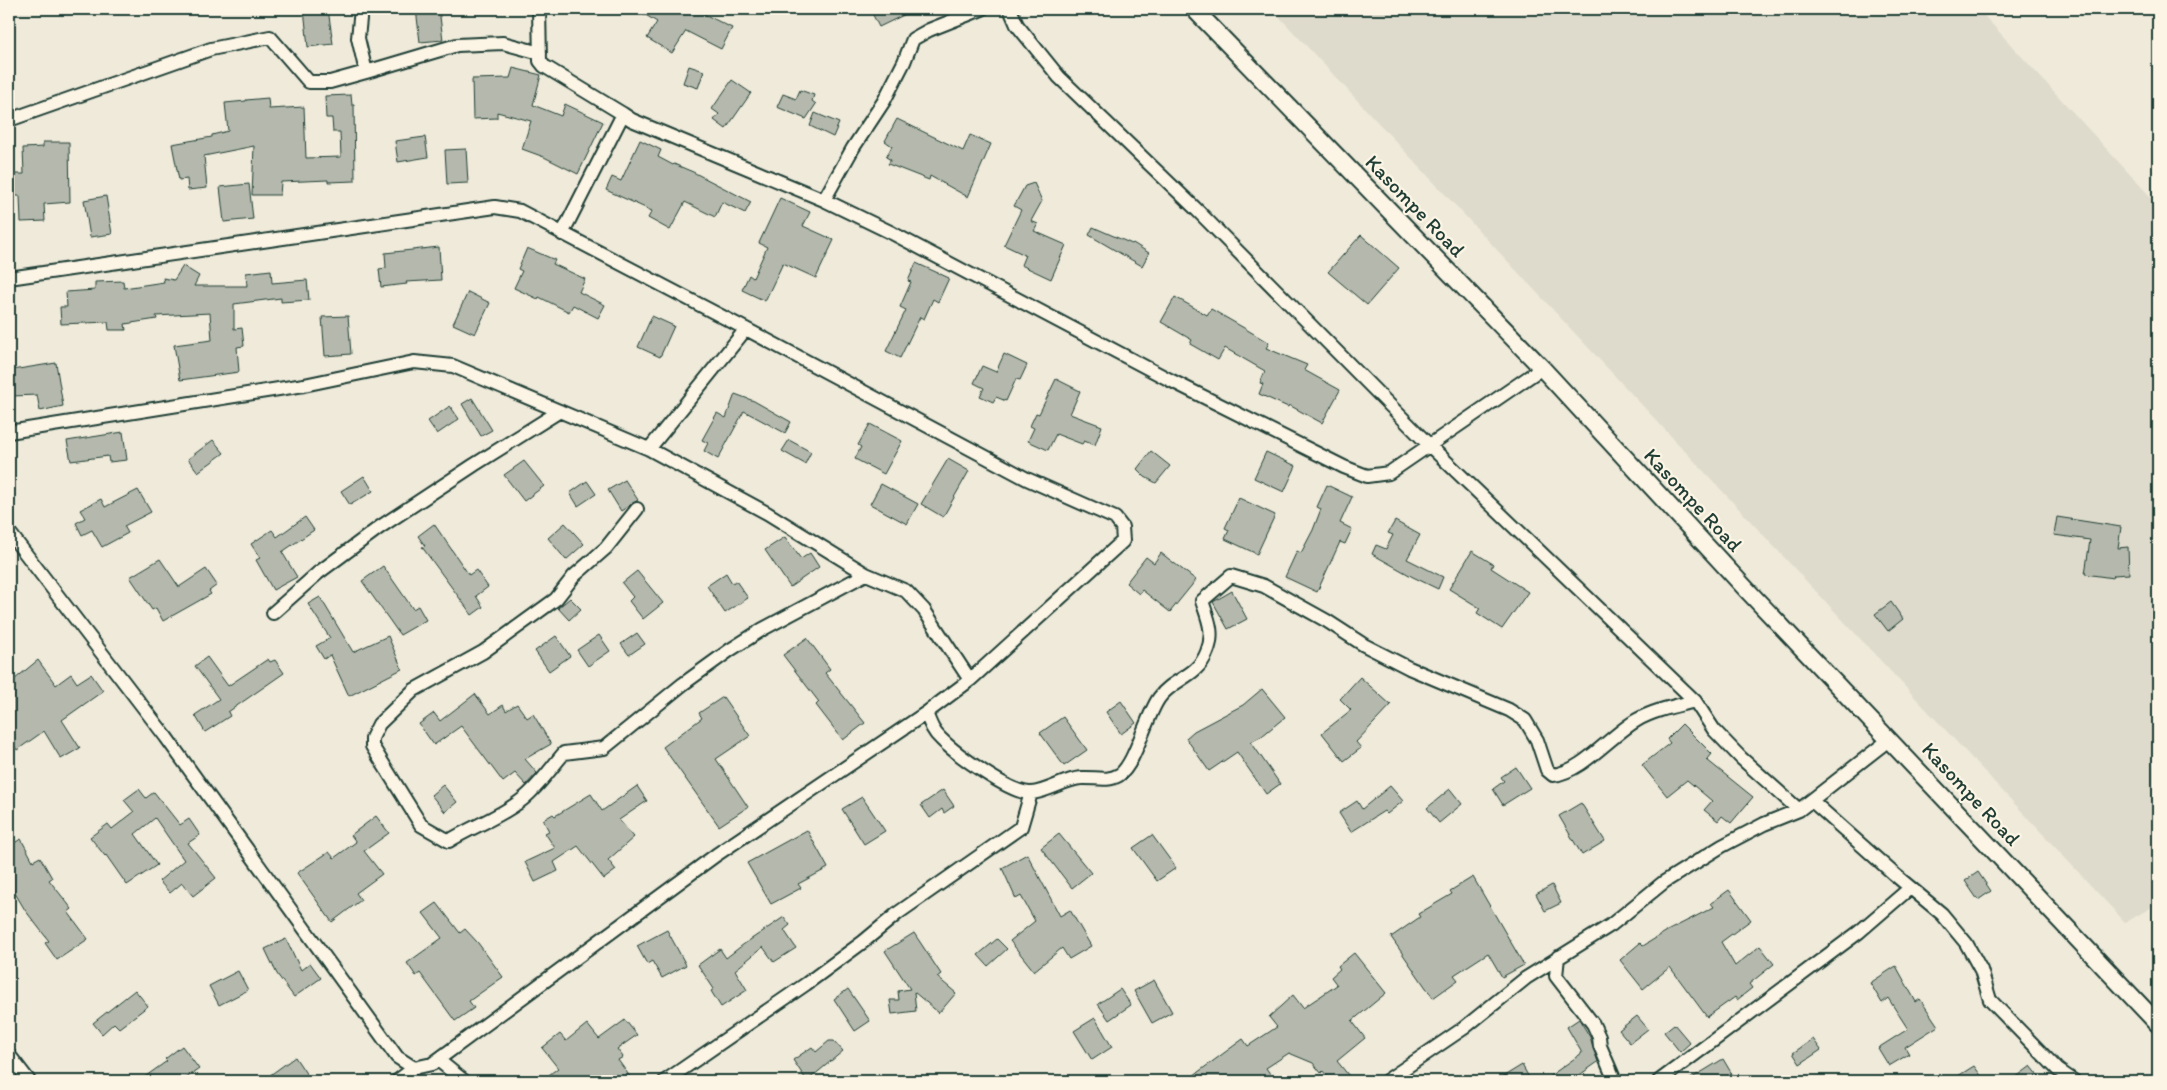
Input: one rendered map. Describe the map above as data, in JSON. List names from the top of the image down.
{
  "streets": {
    "street": ["Kasompe Road"]
  }
}
